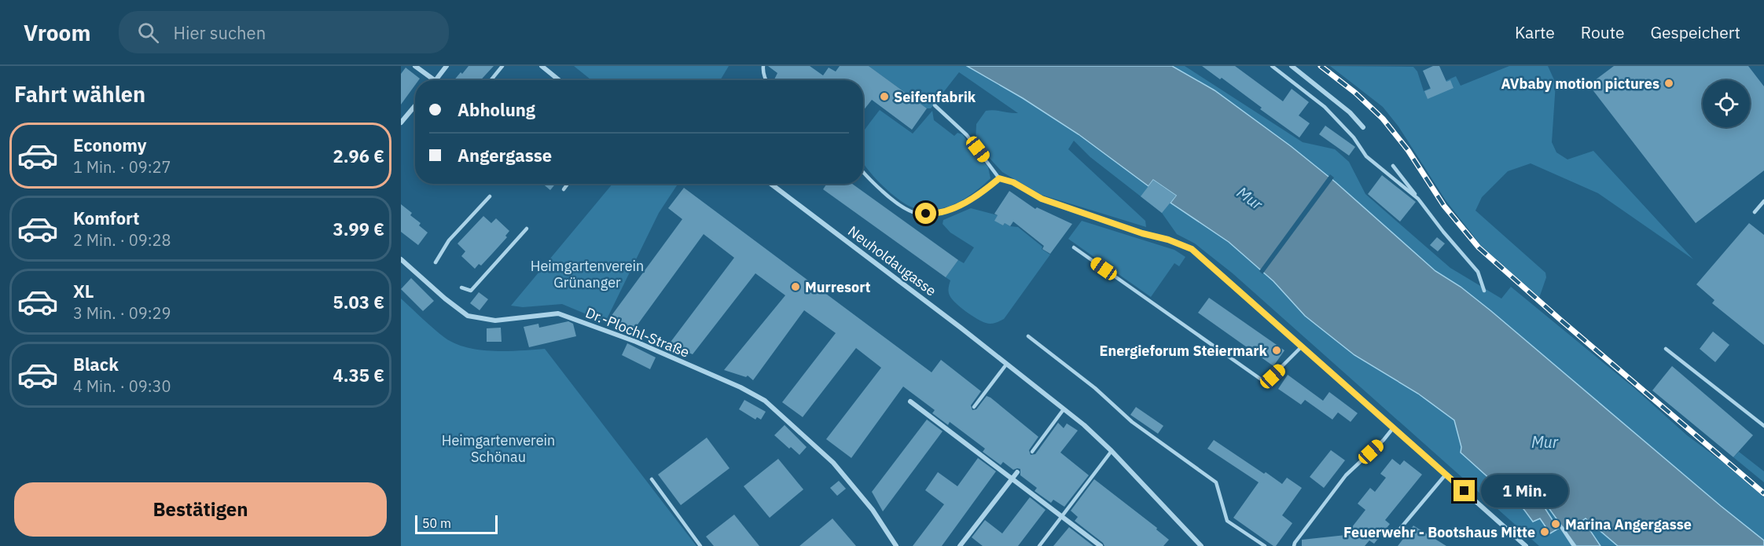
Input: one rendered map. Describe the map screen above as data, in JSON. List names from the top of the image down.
{
  "streets": {
    "street": ["Neuholdaugasse", "Dr.-Plochl-Straße"]
  },
  "water": ["Mur"],
  "parks": ["Heimgartenverein Grünanger", "Heimgartenverein Schönau"],
  "places": [
    "AVbaby motion pictures",
    "Seifenfabrik",
    "Murresort",
    "Energieforum Steiermark",
    "Marina Angergasse",
    "Feuerwehr - Bootshaus Mitte"
  ],
  "scale_bar": "50 m",
  "page": {
    "header": "Vroom",
    "search": "Hier suchen",
    "nav": ["Karte", "Route", "Gespeichert"],
    "heading": "Fahrt wählen",
    "banner": ["Abholung", "Angergasse"],
    "list": [
      {
        "name": "Economy",
        "note": "1 Min. · 09:27",
        "value": "2.96 €"
      },
      {
        "name": "Komfort",
        "note": "2 Min. · 09:28",
        "value": "3.99 €"
      },
      {
        "name": "XL",
        "note": "3 Min. · 09:29",
        "value": "5.03 €"
      },
      {
        "name": "Black",
        "note": "4 Min. · 09:30",
        "value": "4.35 €"
      }
    ],
    "buttons": "Bestätigen",
    "bubble": "1 Min.",
    "scale": "50 m"
  }
}
